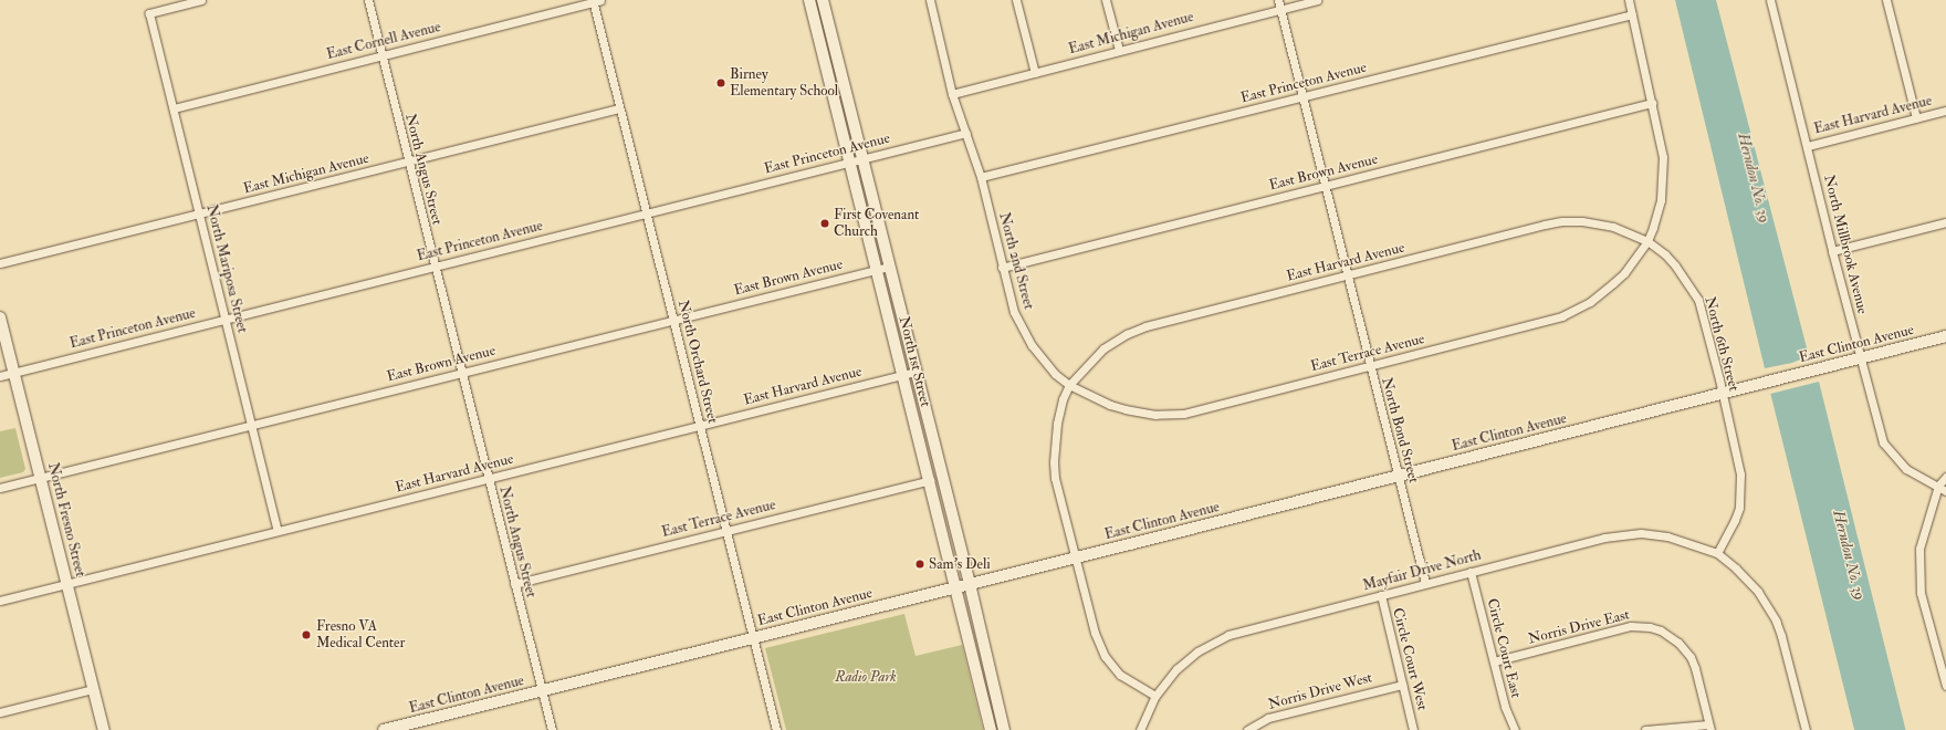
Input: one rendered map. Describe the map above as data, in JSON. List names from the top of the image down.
{
  "streets": {
    "main road": ["East Clinton Avenue", "North 1st Street", "North Fresno Street"],
    "street": [
      "East Michigan Avenue",
      "East Cornell Avenue",
      "East Princeton Avenue",
      "East Harvard Avenue",
      "North Angus Street",
      "East Brown Avenue",
      "North Millbrook Avenue",
      "North 2nd Street",
      "North Mariposa Street",
      "North 6th Street",
      "East Terrace Avenue",
      "North Orchard Street",
      "North Bond Street",
      "Mayfair Drive North",
      "Norris Drive East",
      "Circle Court East",
      "Circle Court West",
      "Norris Drive West"
    ]
  },
  "crossings": [
    ["East Michigan Avenue", "North Angus Street"],
    ["East Michigan Avenue", "North 2nd Street"],
    ["East Michigan Avenue", "North Mariposa Street"],
    ["East Michigan Avenue", "North Orchard Street"],
    ["East Michigan Avenue", "North Bond Street"],
    ["East Cornell Avenue", "North Angus Street"],
    ["East Cornell Avenue", "North Mariposa Street"],
    ["East Cornell Avenue", "North Orchard Street"],
    ["East Princeton Avenue", "North Angus Street"],
    ["East Princeton Avenue", "North 2nd Street"],
    ["East Princeton Avenue", "North Mariposa Street"],
    ["East Princeton Avenue", "North Orchard Street"],
    ["East Princeton Avenue", "North 1st Street"],
    ["East Princeton Avenue", "North Bond Street"],
    ["East Princeton Avenue", "North Fresno Street"],
    ["East Harvard Avenue", "North Angus Street"],
    ["East Harvard Avenue", "North Millbrook Avenue"],
    ["East Harvard Avenue", "North 2nd Street"],
    ["East Harvard Avenue", "North Mariposa Street"],
    ["East Harvard Avenue", "North 6th Street"],
    ["East Harvard Avenue", "East Terrace Avenue"],
    ["East Harvard Avenue", "North Orchard Street"],
    ["East Harvard Avenue", "North 1st Street"],
    ["East Harvard Avenue", "North Bond Street"],
    ["East Harvard Avenue", "North Fresno Street"],
    ["North Angus Street", "East Brown Avenue"],
    ["North Angus Street", "East Clinton Avenue"],
    ["North Angus Street", "East Terrace Avenue"],
    ["East Brown Avenue", "North 2nd Street"],
    ["East Brown Avenue", "North Mariposa Street"],
    ["East Brown Avenue", "North Orchard Street"],
    ["East Brown Avenue", "North 1st Street"],
    ["East Brown Avenue", "North Bond Street"],
    ["East Brown Avenue", "North Fresno Street"],
    ["North Millbrook Avenue", "East Clinton Avenue"],
    ["North 2nd Street", "East Terrace Avenue"],
    ["North 6th Street", "East Clinton Avenue"],
    ["North 6th Street", "East Terrace Avenue"],
    ["North 6th Street", "Mayfair Drive North"],
    ["East Clinton Avenue", "North Orchard Street"],
    ["East Clinton Avenue", "North 1st Street"],
    ["East Clinton Avenue", "North Bond Street"],
    ["East Terrace Avenue", "North Orchard Street"],
    ["East Terrace Avenue", "North 1st Street"],
    ["East Terrace Avenue", "North Bond Street"],
    ["North Bond Street", "Mayfair Drive North"],
    ["Mayfair Drive North", "Circle Court East"],
    ["Mayfair Drive North", "Circle Court West"],
    ["Norris Drive East", "Circle Court East"],
    ["Circle Court West", "Norris Drive West"]
  ],
  "water": ["Herndon No. 39"],
  "parks": ["Radio Park"],
  "places": [
    "Birney Elementary School",
    "First Covenant Church",
    "Sam's Deli",
    "Fresno VA Medical Center"
  ]
}
